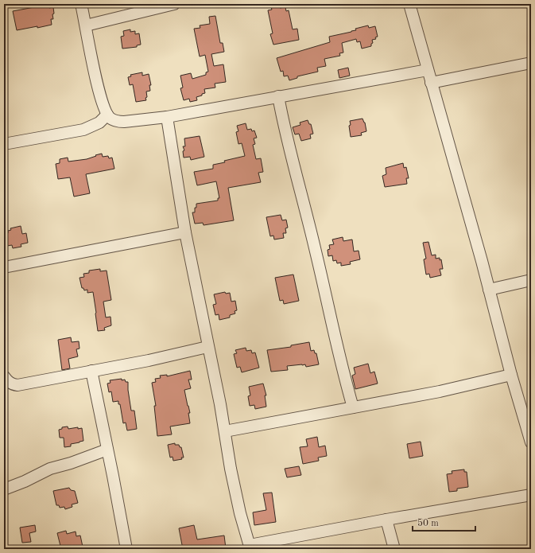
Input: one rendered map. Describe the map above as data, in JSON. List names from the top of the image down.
{
  "scale_bar": "50 m"
}
